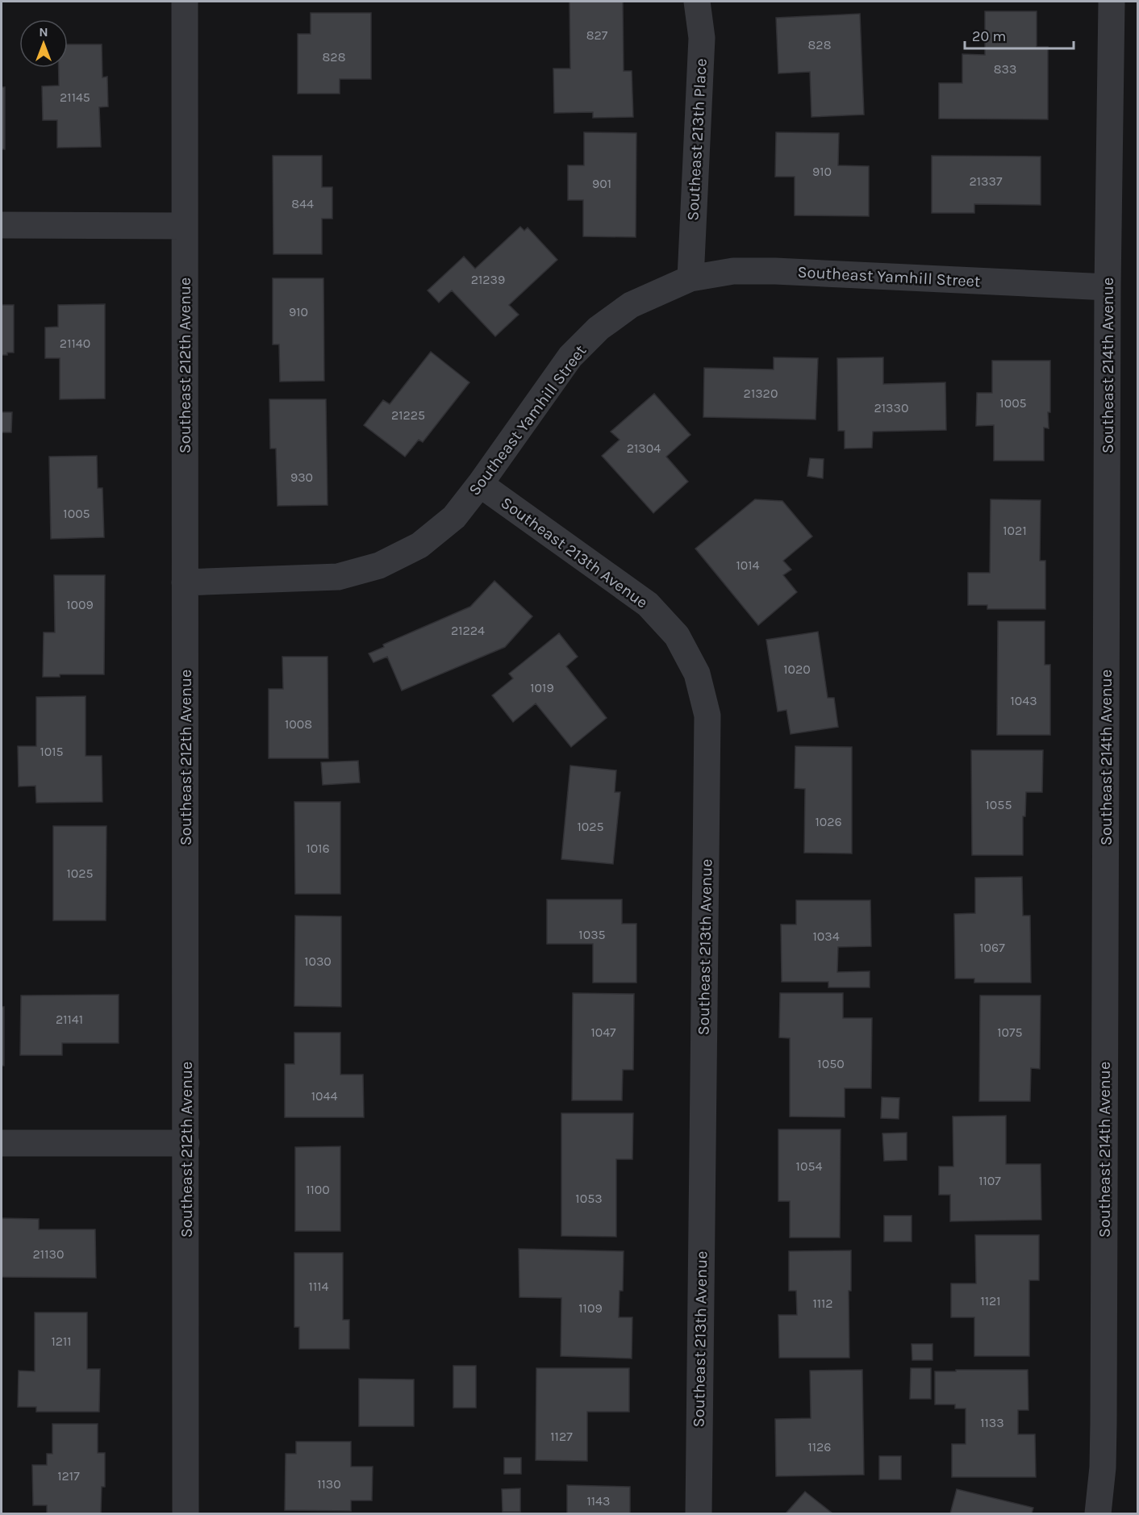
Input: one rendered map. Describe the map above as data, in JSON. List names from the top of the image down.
{
  "streets": {
    "street": [
      "Southeast 213th Place",
      "Southeast Yamhill Street",
      "Southeast 212th Avenue",
      "Southeast 214th Avenue",
      "Southeast 213th Avenue"
    ]
  },
  "crossings": [
    ["Southeast 213th Place", "Southeast Yamhill Street"],
    ["Southeast Yamhill Street", "Southeast 212th Avenue"],
    ["Southeast Yamhill Street", "Southeast 214th Avenue"],
    ["Southeast Yamhill Street", "Southeast 213th Avenue"]
  ],
  "house_numbers": [
    "827",
    "828",
    "828",
    "833",
    "21145",
    "910",
    "21337",
    "901",
    "844",
    "21239",
    "910",
    "21140",
    "21320",
    "1005",
    "21330",
    "21225",
    "21304",
    "930",
    "1005",
    "1021",
    "1014",
    "1009",
    "21224",
    "1020",
    "1019",
    "1043",
    "1008",
    "1015",
    "1055",
    "1026",
    "1025",
    "1016",
    "1025",
    "1035",
    "1034",
    "1067",
    "1030",
    "21141",
    "1047",
    "1075",
    "1050",
    "1044",
    "1054",
    "1107",
    "1100",
    "1053",
    "21130",
    "1114",
    "1121",
    "1112",
    "1109",
    "1211",
    "1133",
    "1127",
    "1126",
    "1217",
    "1130",
    "1143"
  ],
  "scale_bar": "20 m",
  "north": "top"
}
